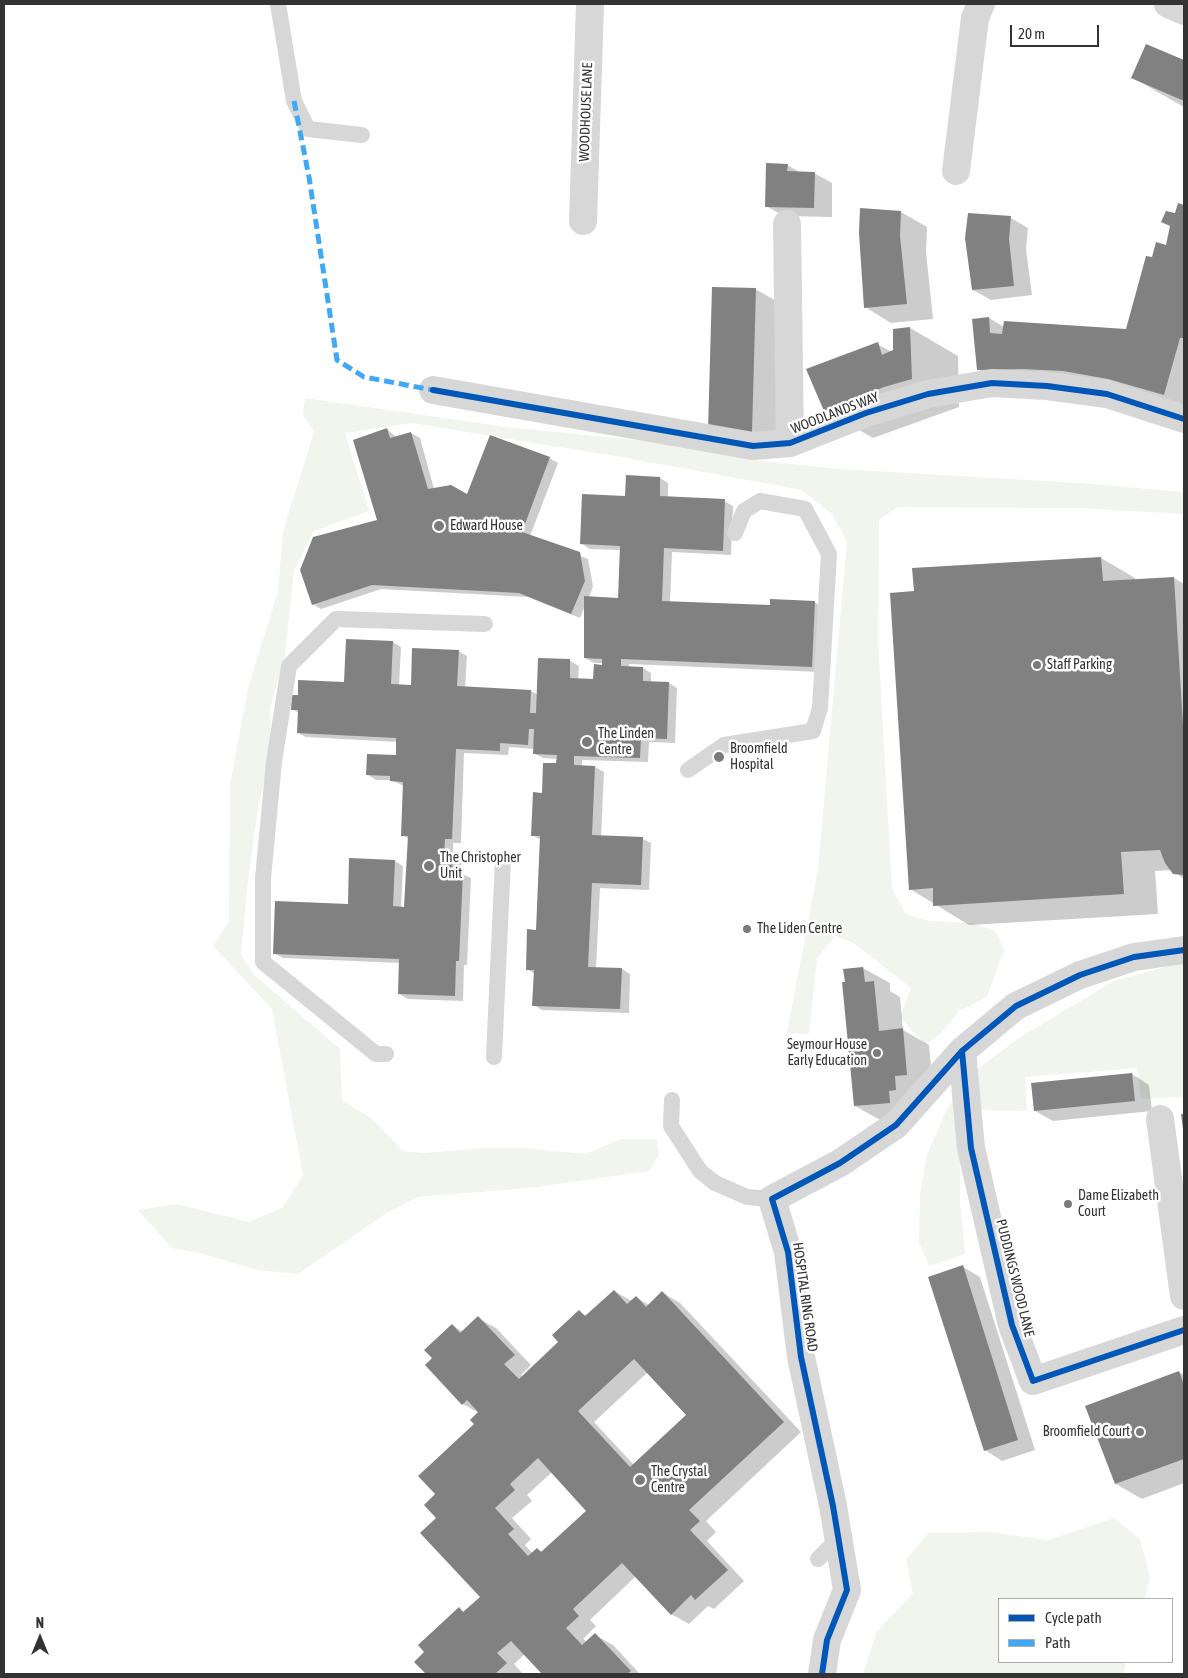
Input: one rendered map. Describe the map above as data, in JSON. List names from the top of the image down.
{
  "streets": {
    "street": [
      "WOODHOUSE LANE",
      "WOODLANDS WAY",
      "PUDDINGS WOOD LANE",
      "HOSPITAL RING ROAD"
    ]
  },
  "places": [
    "Edward House",
    "Staff Parking",
    "The Linden Centre",
    "Broomfield Hospital",
    "The Christopher Unit",
    "The Liden Centre",
    "Seymour House Early Education",
    "Dame Elizabeth Court",
    "Broomfield Court",
    "The Crystal Centre"
  ],
  "legend": ["Cycle path", "Path"],
  "scale_bar": "20 m",
  "north": "top"
}
